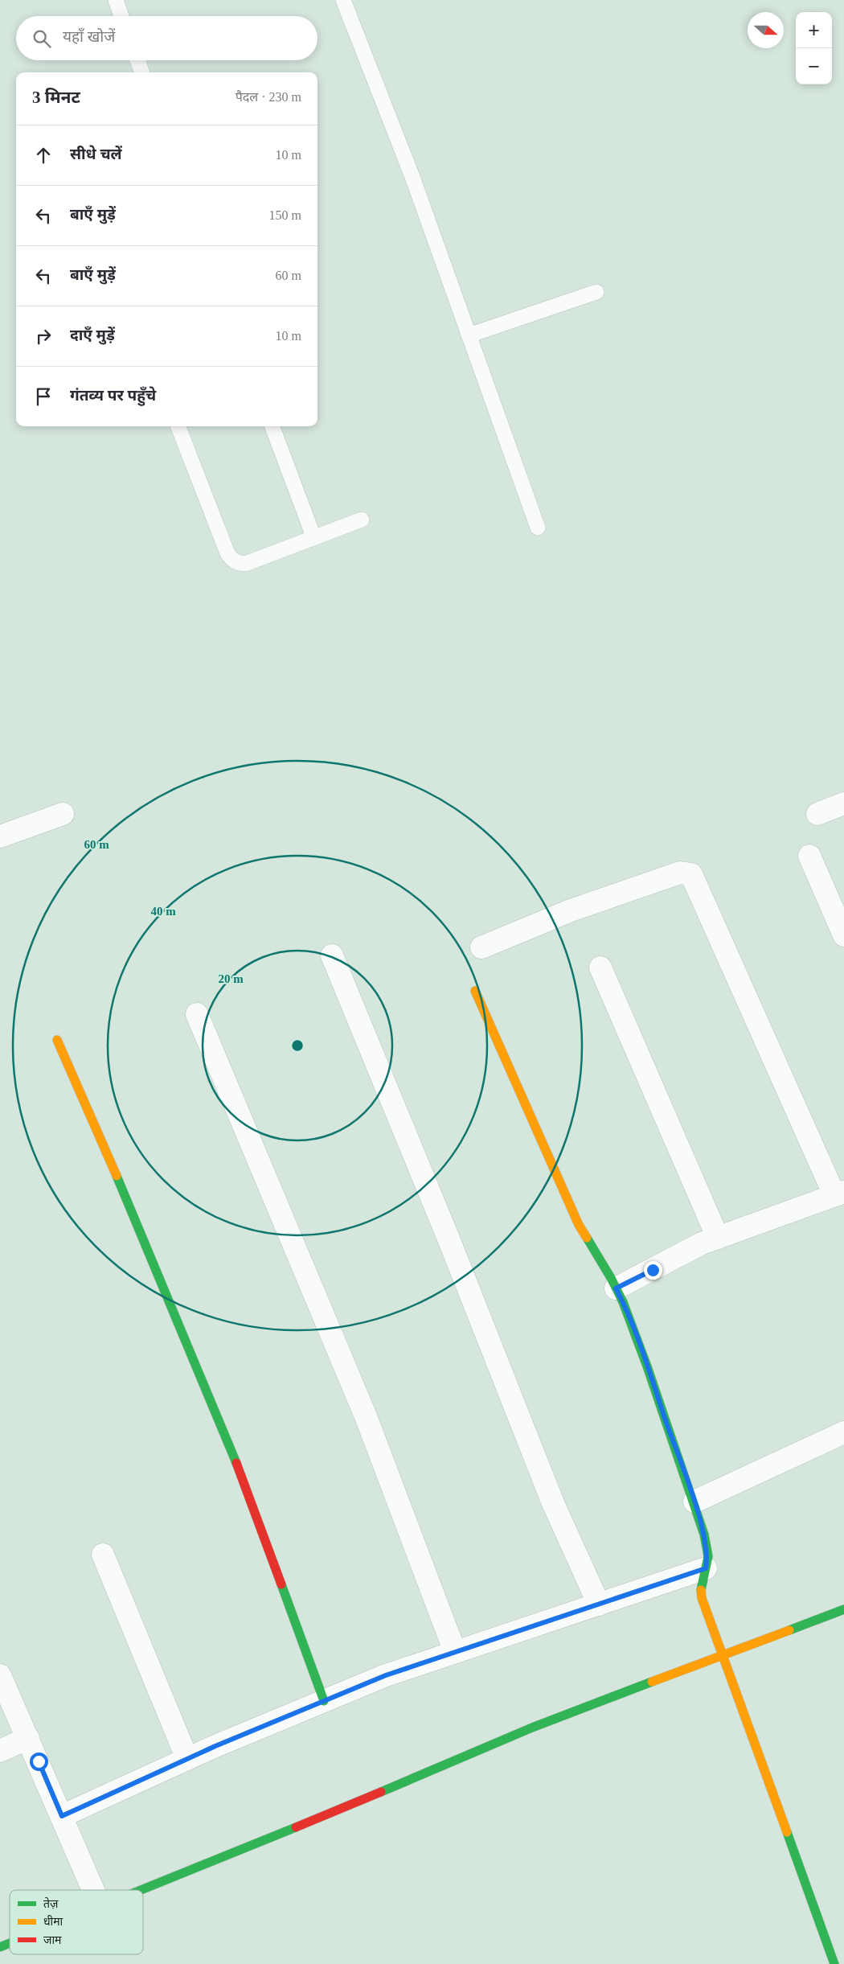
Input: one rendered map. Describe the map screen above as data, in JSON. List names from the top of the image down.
{
  "legend": ["तेज़", "धीमा", "जाम"],
  "north": "right",
  "page": {
    "map_buttons": ["+", "−"],
    "search": "यहाँ खोजें",
    "heading": ["3 मिनट", "पैदल · 230 m"],
    "list": [
      ["सीधे चलें", "10 m"],
      ["बाएँ मुड़ें", "150 m"],
      ["बाएँ मुड़ें", "60 m"],
      ["दाएँ मुड़ें", "10 m"],
      "गंतव्य पर पहुँचे"
    ]
  },
  "rings": ["60 m", "40 m", "20 m"]
}
